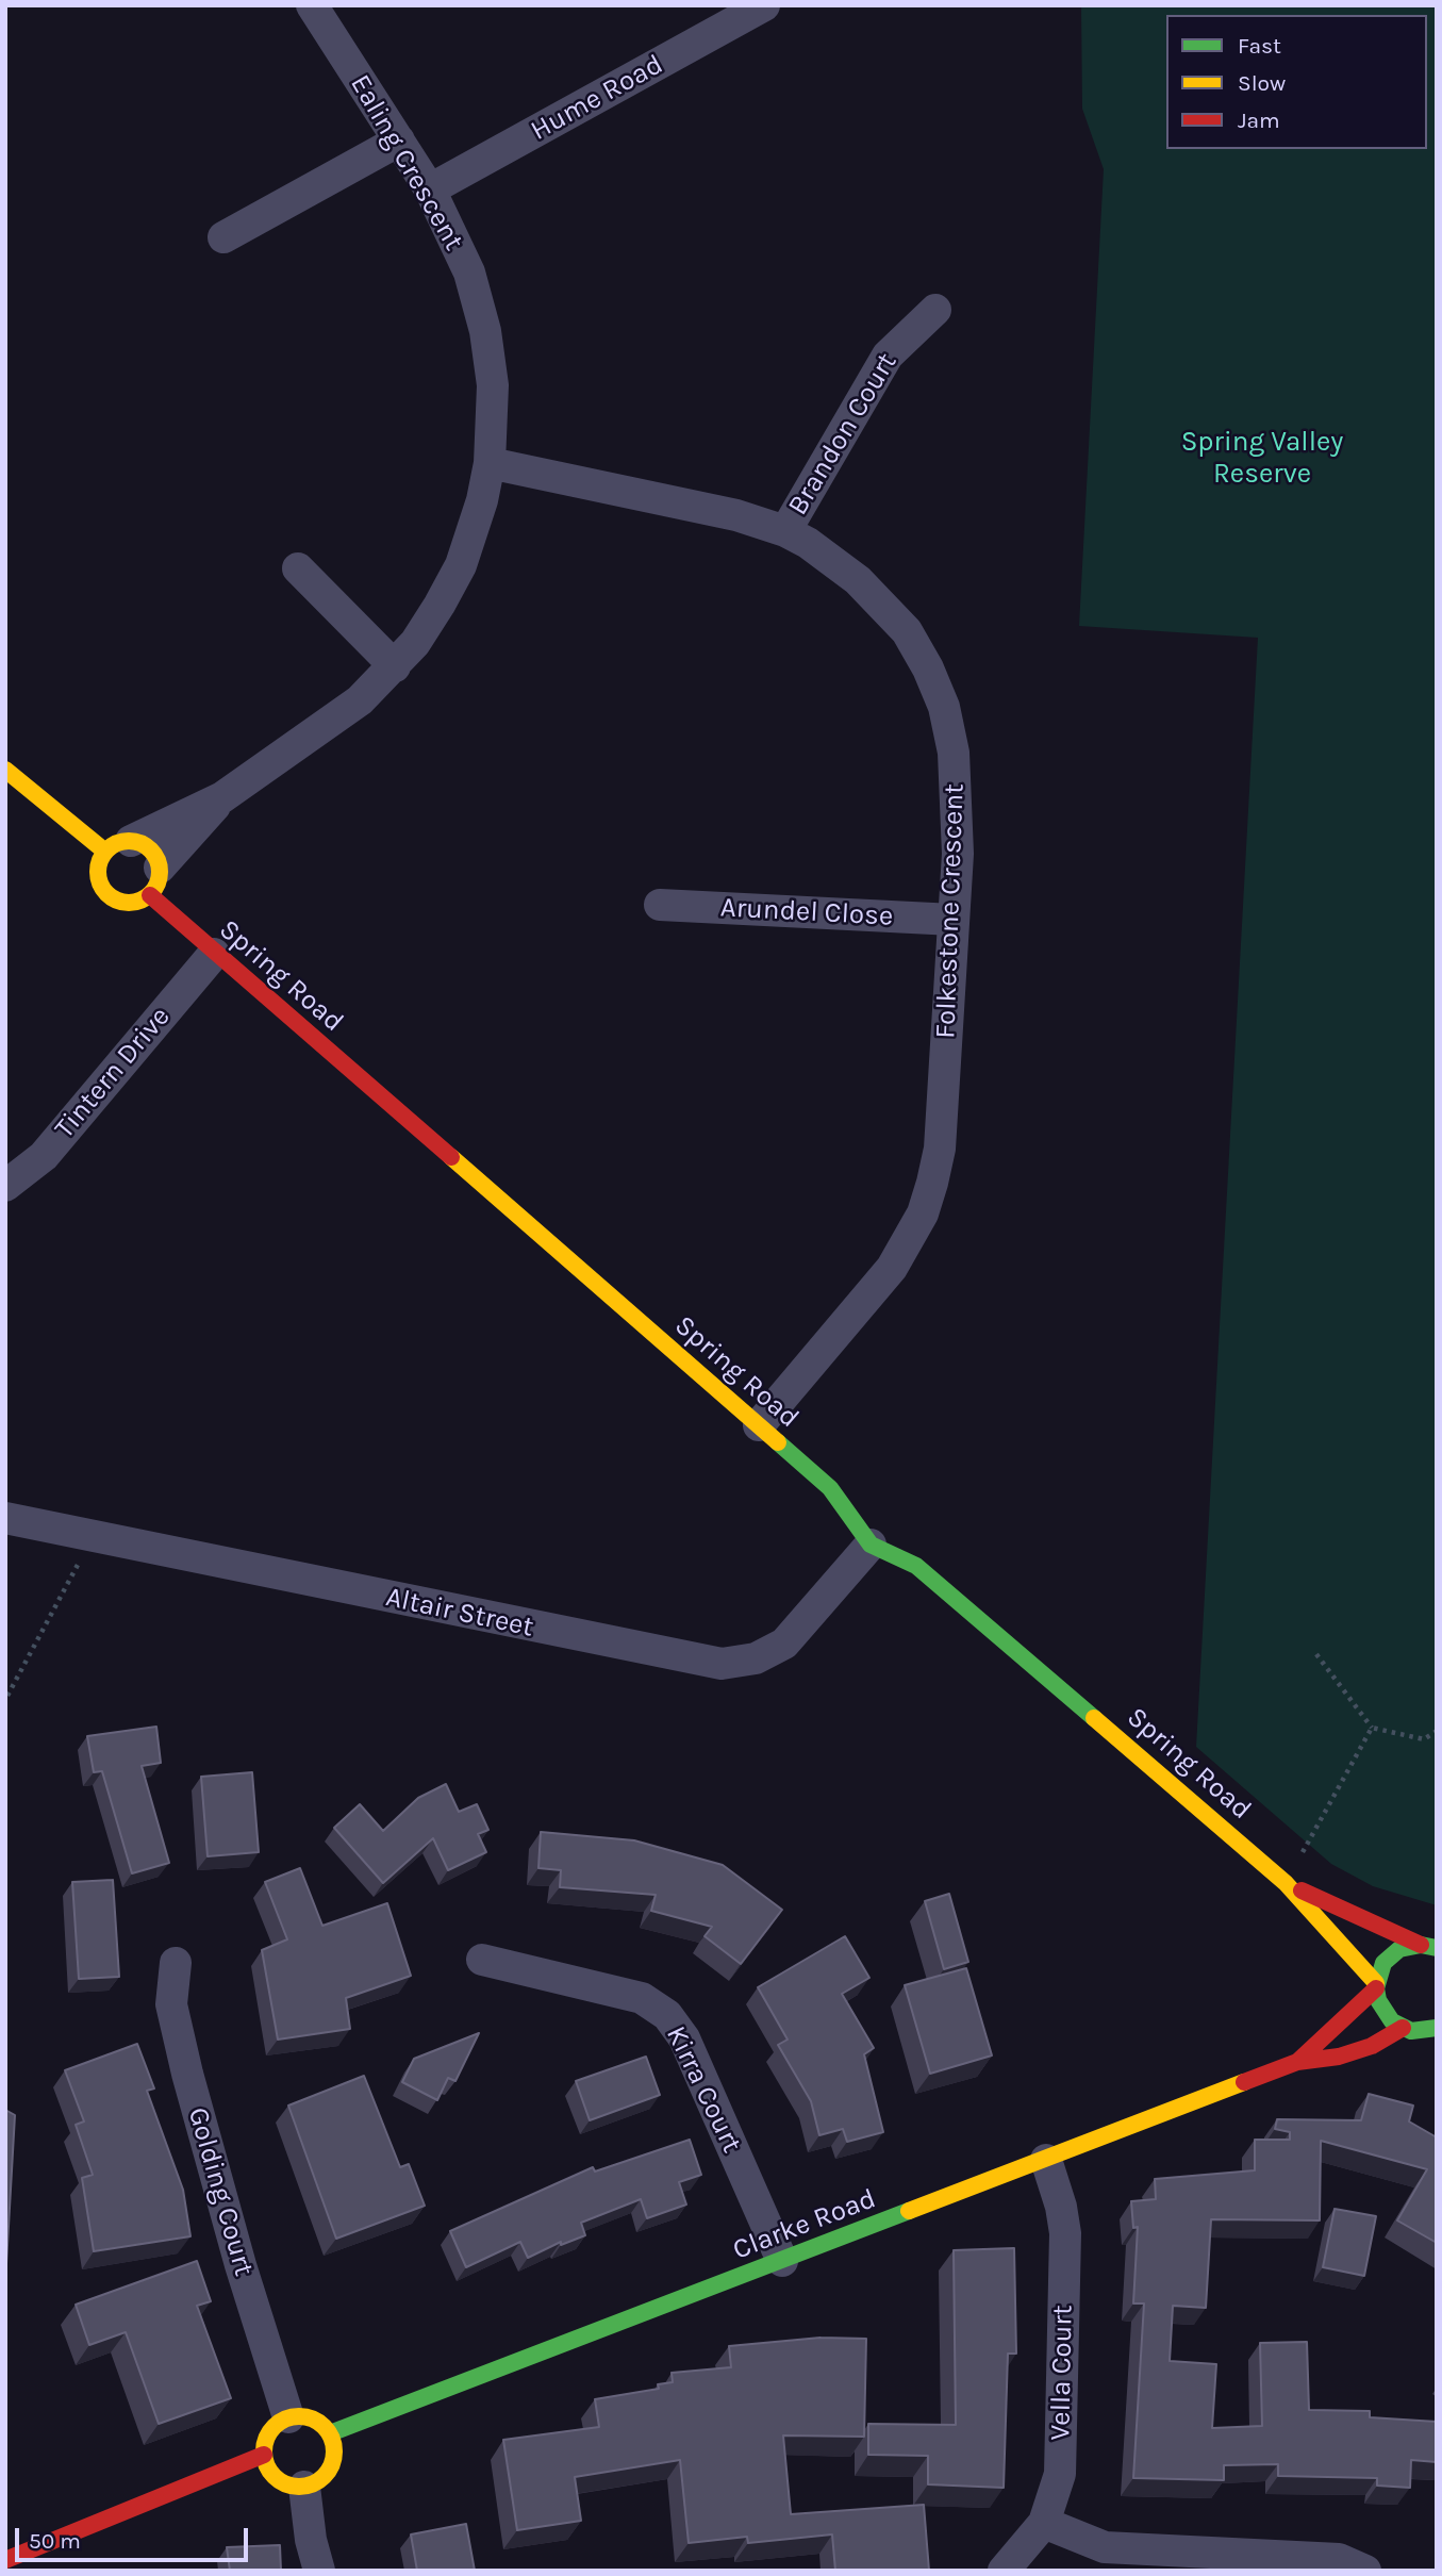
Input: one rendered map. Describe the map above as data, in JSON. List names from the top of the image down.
{
  "streets": {
    "street": [
      "Hume Road",
      "Ealing Crescent",
      "Brandon Court",
      "Folkestone Crescent",
      "Arundel Close",
      "Spring Road",
      "Tintern Drive",
      "Altair Street",
      "Kirra Court",
      "Golding Court",
      "Clarke Road",
      "Vella Court"
    ]
  },
  "crossings": [
    ["Hume Road", "Ealing Crescent"],
    ["Ealing Crescent", "Folkestone Crescent"],
    ["Ealing Crescent", "Spring Road"],
    ["Brandon Court", "Folkestone Crescent"],
    ["Folkestone Crescent", "Arundel Close"],
    ["Folkestone Crescent", "Spring Road"],
    ["Spring Road", "Tintern Drive"],
    ["Spring Road", "Altair Street"],
    ["Spring Road", "Clarke Road"],
    ["Kirra Court", "Clarke Road"],
    ["Golding Court", "Clarke Road"],
    ["Clarke Road", "Vella Court"]
  ],
  "parks": ["Spring Valley Reserve"],
  "legend": ["Fast", "Slow", "Jam"],
  "scale_bar": "50 m"
}
